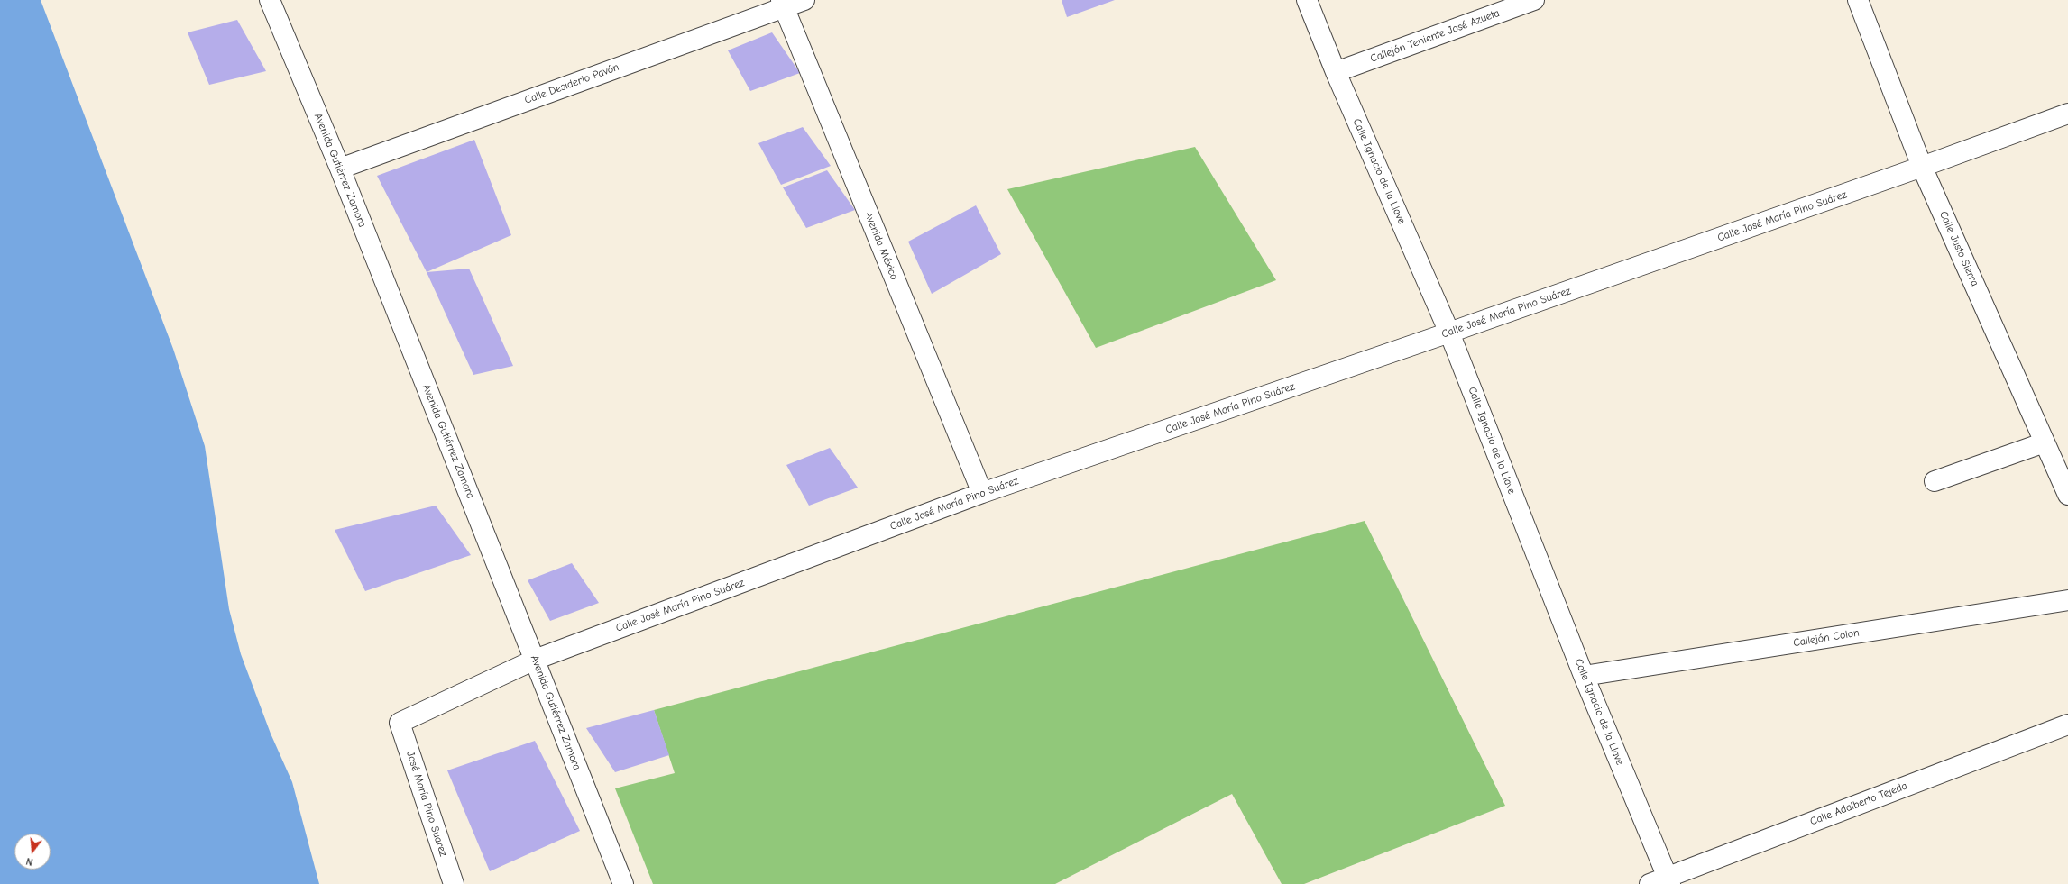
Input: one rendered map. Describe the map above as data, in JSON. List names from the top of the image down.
{
  "streets": {
    "street": [
      "Callejón Teniente José Azueta",
      "Calle Desiderio Pavón",
      "Avenida Gutiérrez Zamora",
      "Calle Ignacio de la Llave",
      "Calle José María Pino Suárez",
      "Avenida México",
      "Calle Justo Sierra",
      "Callejón Colon",
      "José María Pino Suarez",
      "Calle Adalberto Tejeda"
    ]
  },
  "crossings": [
    ["Callejón Teniente José Azueta", "Calle Ignacio de la Llave"],
    ["Calle Desiderio Pavón", "Avenida Gutiérrez Zamora"],
    ["Calle Desiderio Pavón", "Avenida México"],
    ["Avenida Gutiérrez Zamora", "Calle José María Pino Suárez"],
    ["Calle Ignacio de la Llave", "Calle José María Pino Suárez"],
    ["Calle Ignacio de la Llave", "Callejón Colon"],
    ["Calle Ignacio de la Llave", "Calle Adalberto Tejeda"],
    ["Calle José María Pino Suárez", "Avenida México"],
    ["Calle José María Pino Suárez", "Calle Justo Sierra"],
    ["Calle José María Pino Suárez", "José María Pino Suarez"]
  ],
  "north": "bottom"
}
